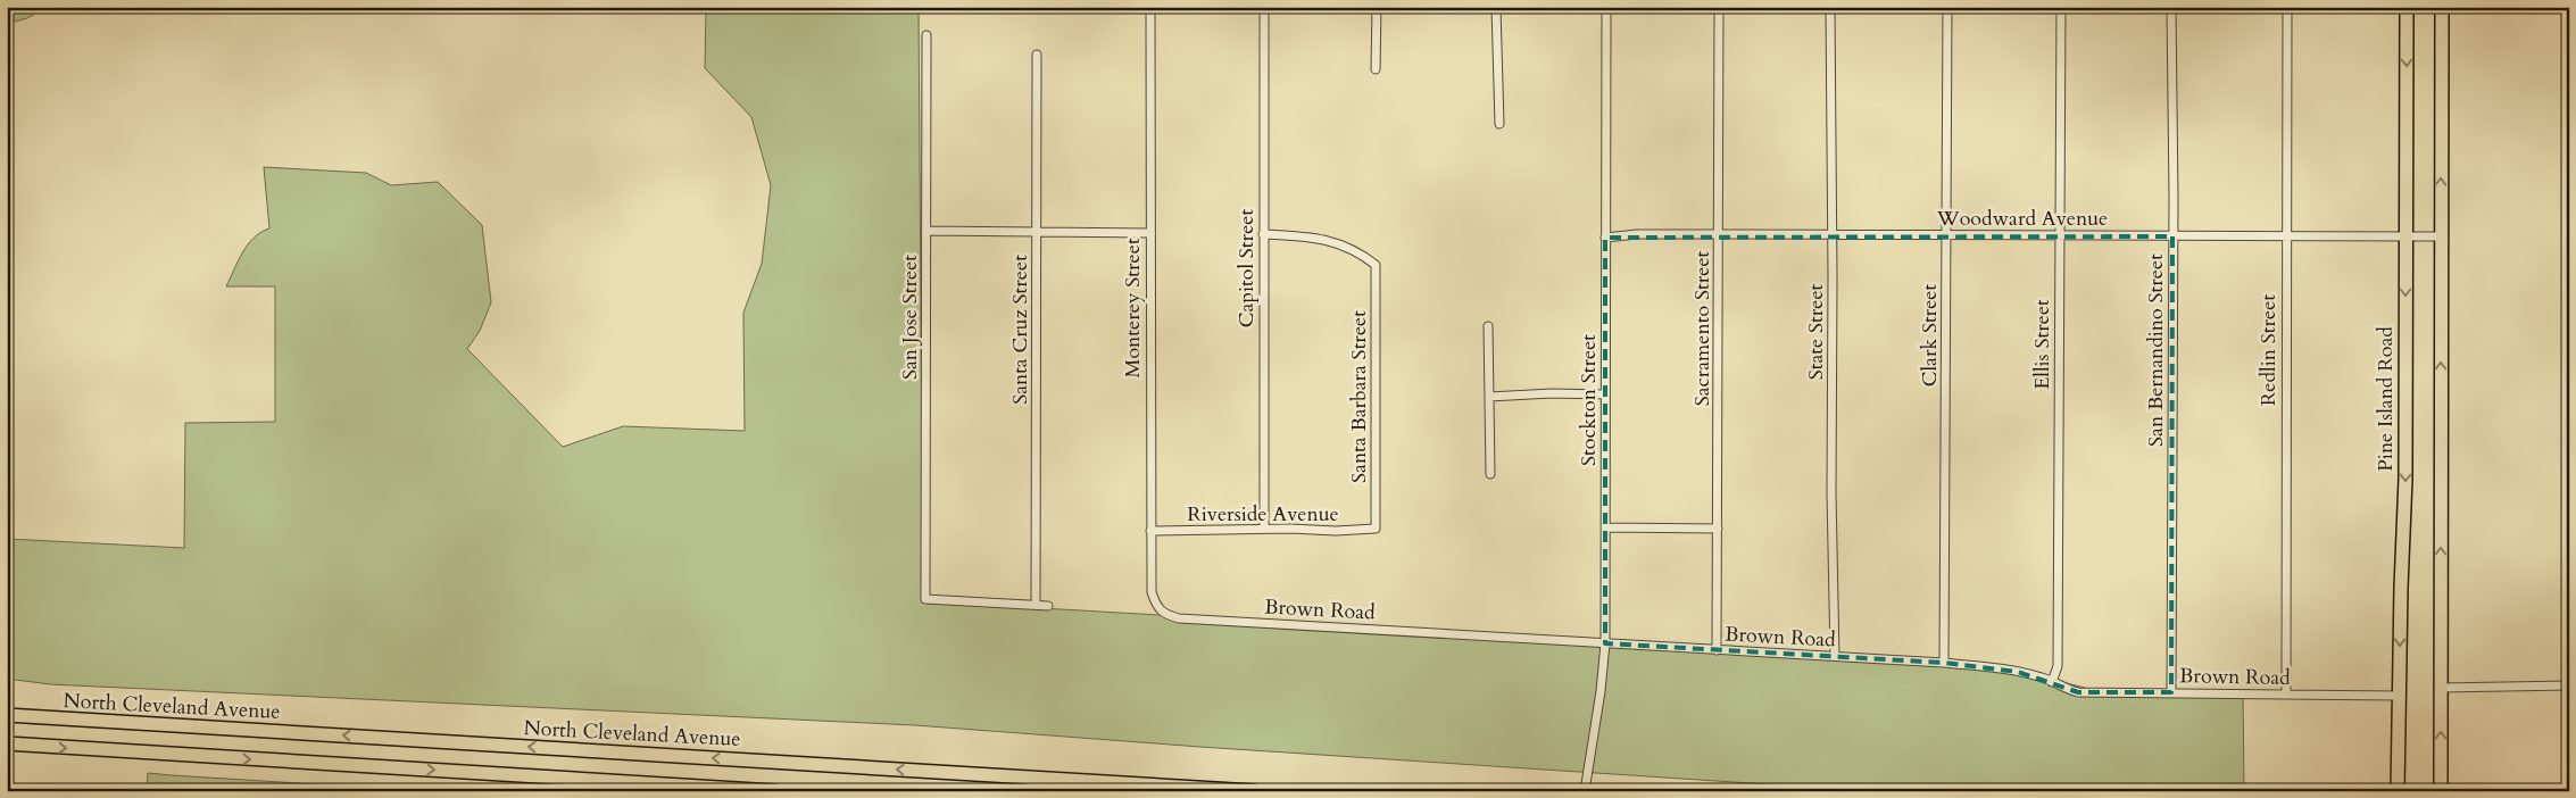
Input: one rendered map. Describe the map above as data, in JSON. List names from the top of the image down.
{
  "streets": {
    "main road": ["Pine Island Road", "North Cleveland Avenue"],
    "street": [
      "Woodward Avenue",
      "Capitol Street",
      "Monterey Street",
      "San Jose Street",
      "Sacramento Street",
      "Santa Cruz Street",
      "State Street",
      "Clark Street",
      "Ellis Street",
      "San Bernandino Street",
      "Redlin Street",
      "Santa Barbara Street",
      "Stockton Street",
      "Riverside Avenue",
      "Brown Road"
    ]
  },
  "crossings": [
    ["Woodward Avenue", "Sacramento Street"],
    ["Woodward Avenue", "State Street"],
    ["Woodward Avenue", "Clark Street"],
    ["Woodward Avenue", "Ellis Street"],
    ["Woodward Avenue", "San Bernandino Street"],
    ["Woodward Avenue", "Redlin Street"],
    ["Woodward Avenue", "Pine Island Road"],
    ["Woodward Avenue", "Stockton Street"],
    ["Capitol Street", "Santa Barbara Street"],
    ["Capitol Street", "Riverside Avenue"],
    ["Monterey Street", "Riverside Avenue"],
    ["Monterey Street", "Brown Road"],
    ["San Jose Street", "Santa Cruz Street"],
    ["Sacramento Street", "Brown Road"],
    ["State Street", "Brown Road"],
    ["Clark Street", "Brown Road"],
    ["Ellis Street", "Brown Road"],
    ["San Bernandino Street", "Brown Road"],
    ["Redlin Street", "Brown Road"],
    ["Santa Barbara Street", "Riverside Avenue"],
    ["Pine Island Road", "Brown Road"],
    ["Stockton Street", "Brown Road"]
  ]
}
